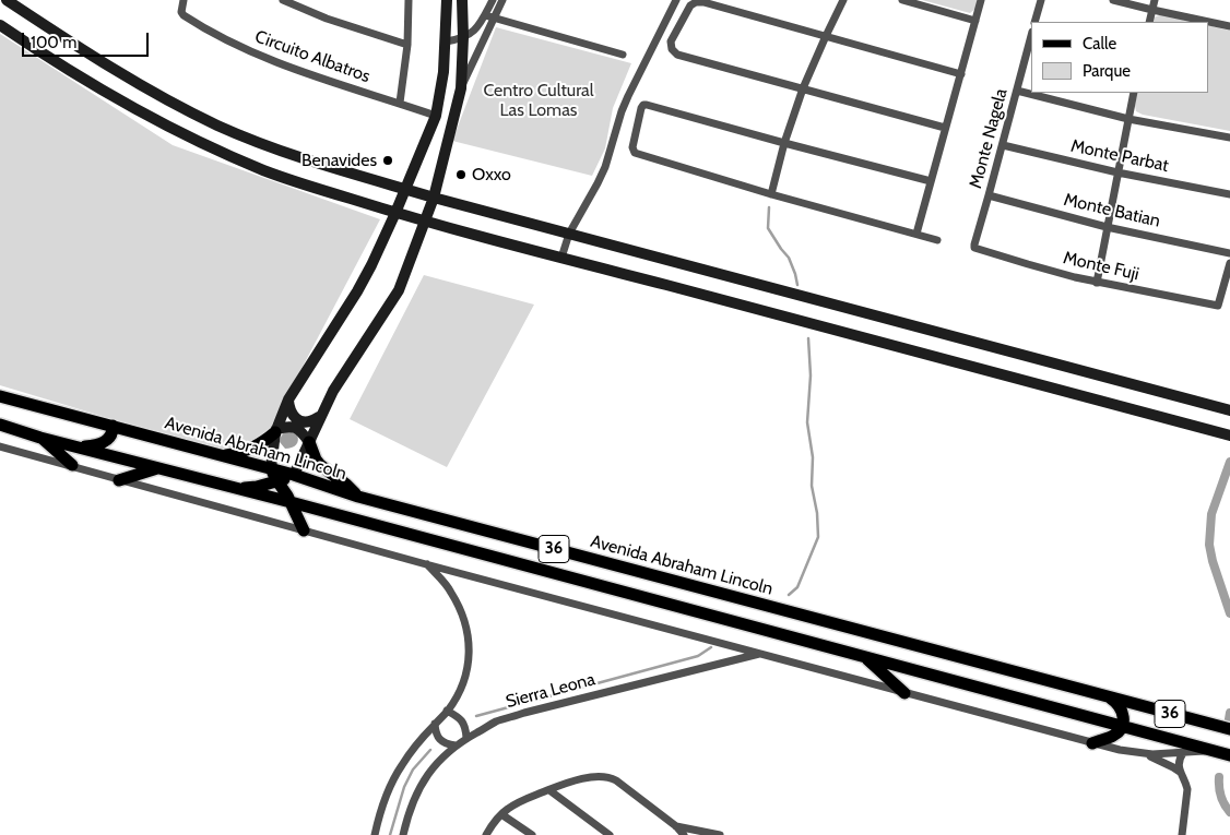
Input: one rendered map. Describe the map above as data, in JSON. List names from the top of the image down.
{
  "streets": {
    "main road": ["Avenida Abraham Lincoln", "36"],
    "street": [
      "Circuito Albatros",
      "Monte Nagela",
      "Monte Parbat",
      "Monte Batian",
      "Monte Fuji",
      "Sierra Leona"
    ]
  },
  "crossings": [
    ["Monte Nagela", "Monte Parbat"],
    ["Monte Nagela", "Monte Batian"],
    ["Monte Nagela", "Monte Fuji"]
  ],
  "parks": ["Centro Cultural Las Lomas"],
  "places": ["Benavides", "Oxxo"],
  "legend": ["Calle", "Parque"],
  "scale_bar": "100 m"
}
